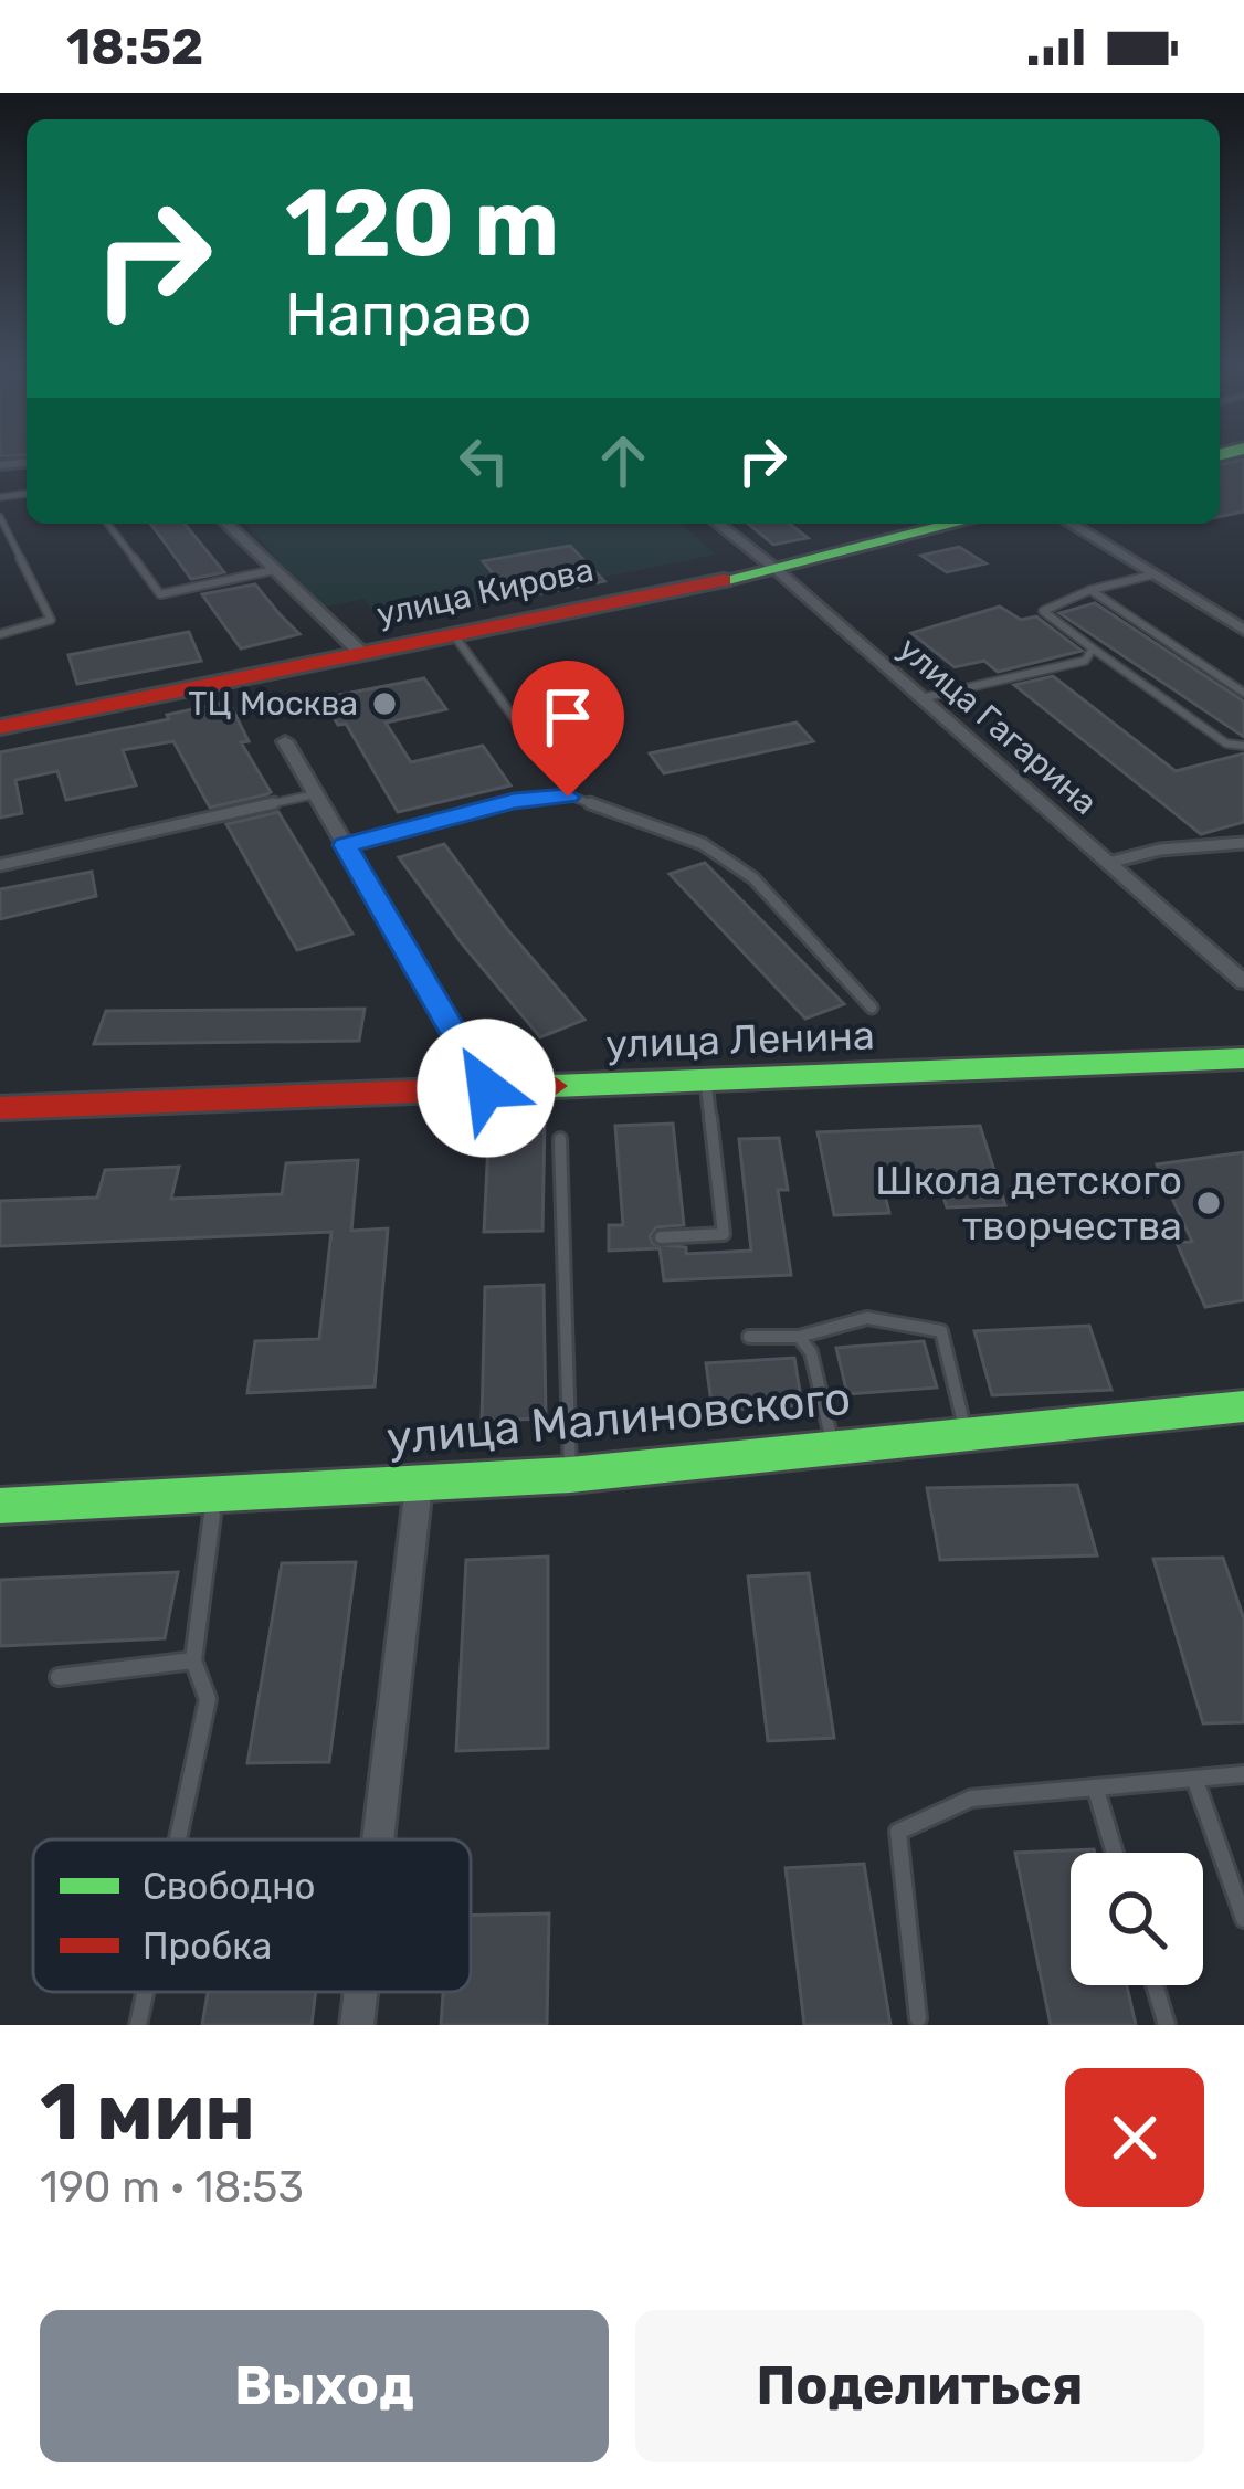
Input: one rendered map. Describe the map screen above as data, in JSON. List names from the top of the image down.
{
  "streets": {
    "street": [
      "улица Кирова",
      "улица Гагарина",
      "улица Ленина",
      "улица Малиновского"
    ]
  },
  "crossings": [
    ["улица Кирова", "улица Гагарина"]
  ],
  "places": ["ТЦ Москва", "Школа детского творчества"],
  "legend": ["Свободно", "Пробка"],
  "page": {
    "status": "18:52",
    "turn": ["120 m", "Направо"],
    "heading": ["1 мин", "190 m · 18:53"],
    "buttons": ["Выход", "Поделиться"]
  }
}
